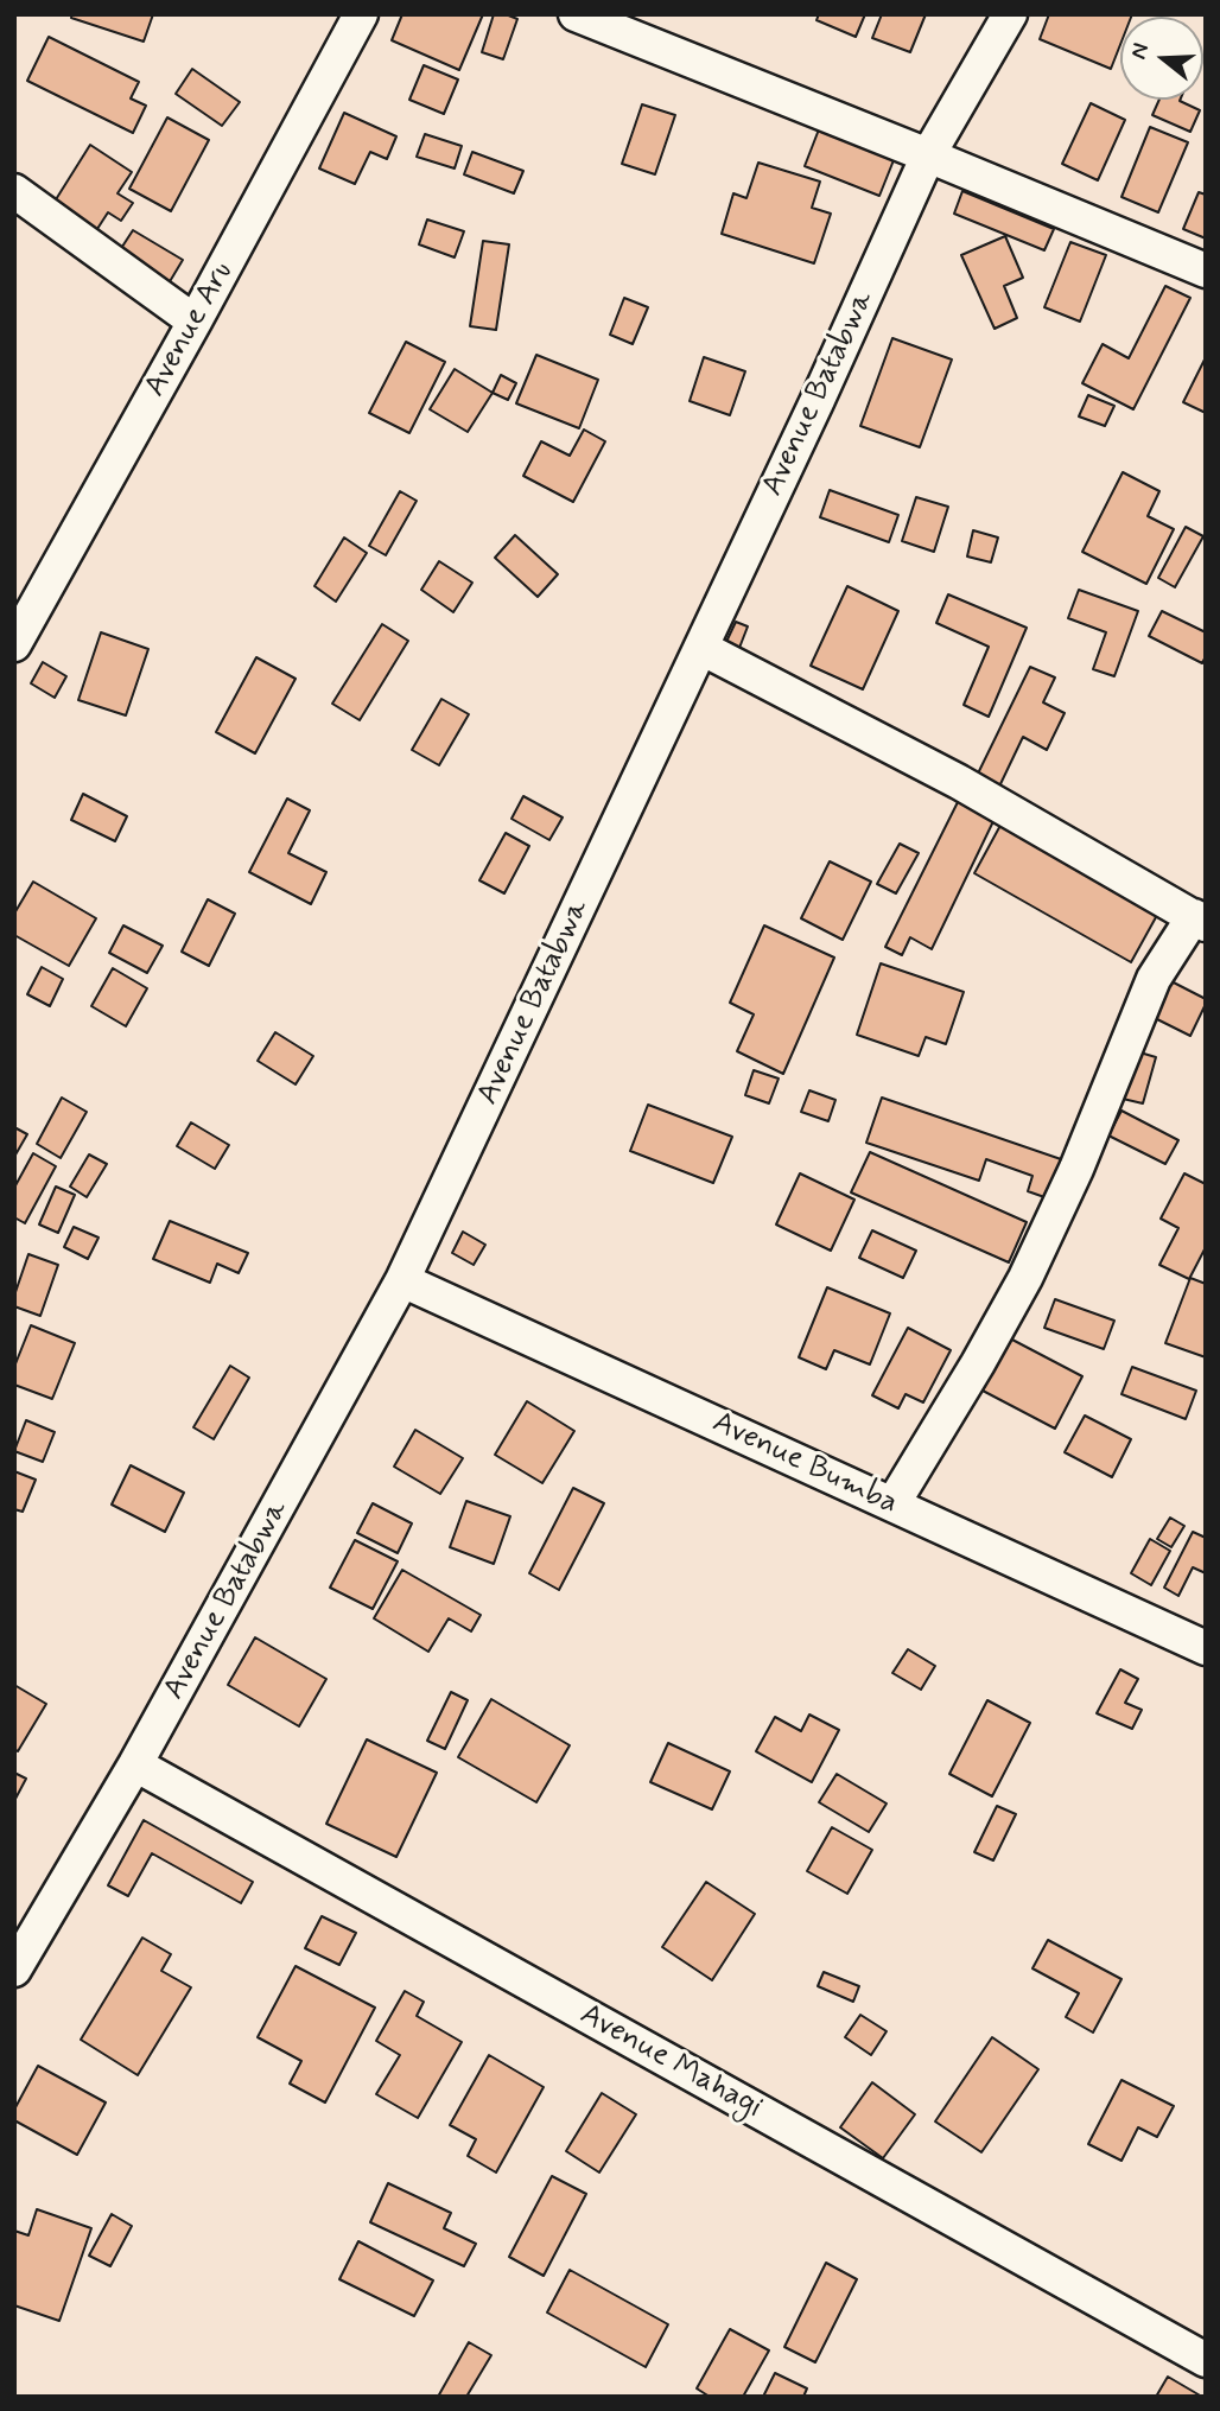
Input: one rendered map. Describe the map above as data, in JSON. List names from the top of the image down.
{
  "streets": {
    "street": [
      "Avenue Aru",
      "Avenue Batabwa",
      "Avenue Bumba",
      "Avenue Mahagi"
    ]
  },
  "crossings": [
    ["Avenue Batabwa", "Avenue Bumba"],
    ["Avenue Batabwa", "Avenue Mahagi"]
  ],
  "north": "left"
}
